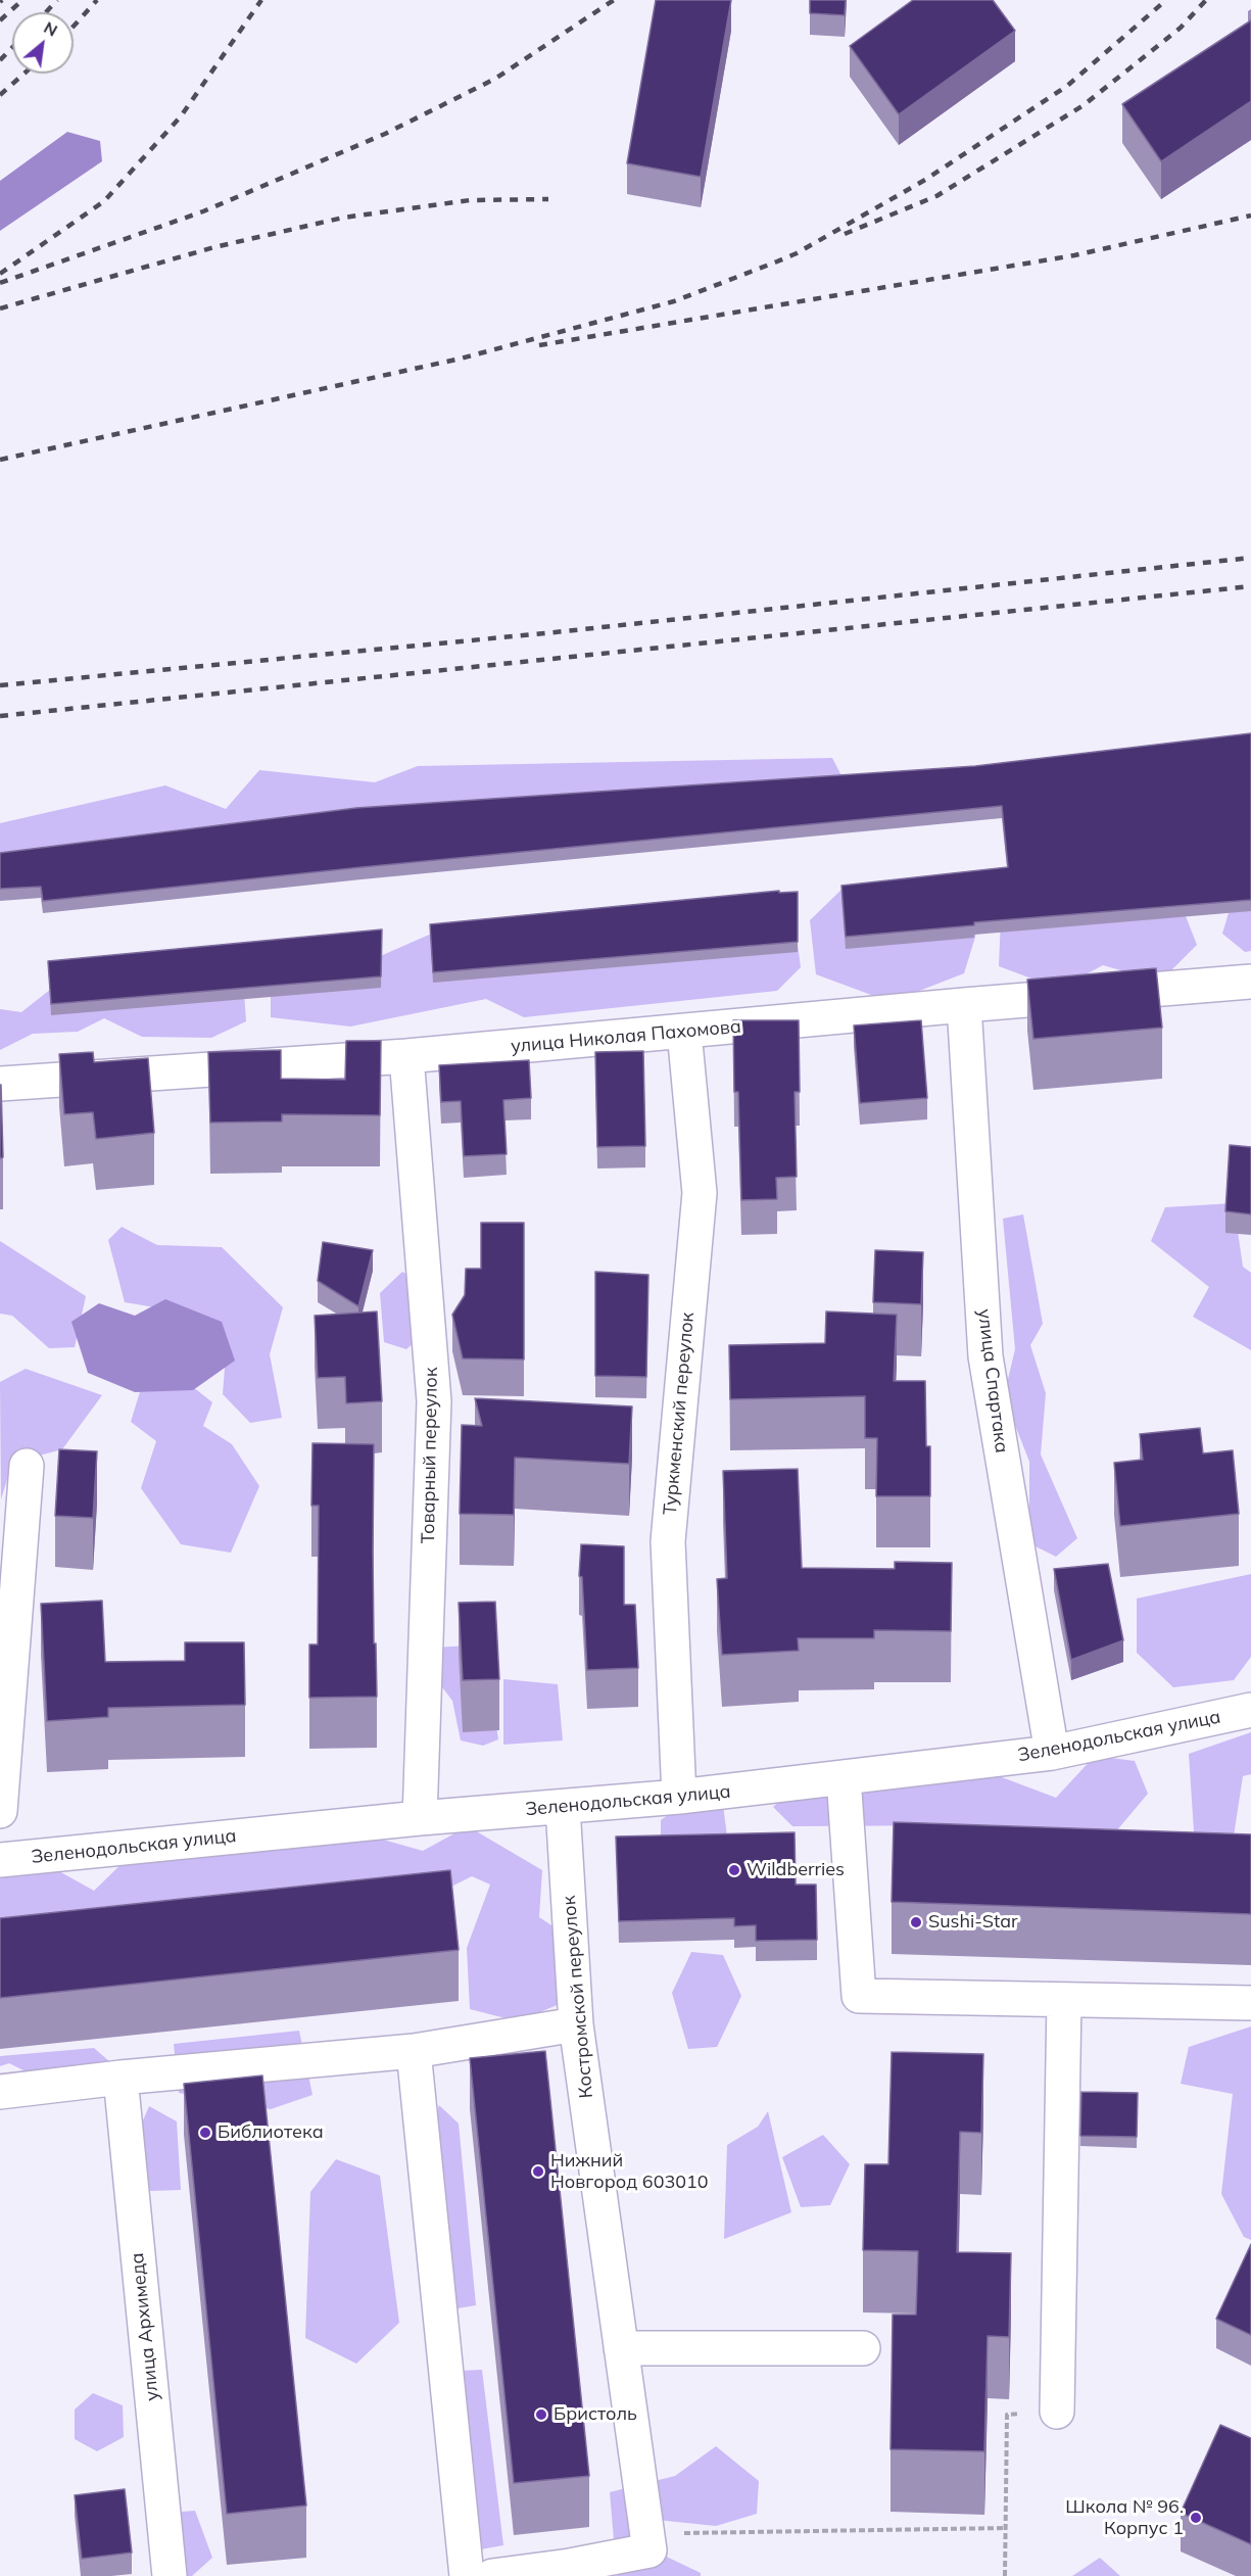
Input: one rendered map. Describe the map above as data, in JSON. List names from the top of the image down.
{
  "streets": {
    "street": [
      "улица Николая Пахомова",
      "улица Спартака",
      "Туркменский переулок",
      "Товарный переулок",
      "Зеленодольская улица",
      "Костромской переулок",
      "улица Архимеда"
    ]
  },
  "crossings": [
    ["улица Николая Пахомова", "улица Спартака"],
    ["улица Николая Пахомова", "Туркменский переулок"],
    ["улица Николая Пахомова", "Товарный переулок"],
    ["улица Спартака", "Зеленодольская улица"],
    ["Туркменский переулок", "Зеленодольская улица"],
    ["Товарный переулок", "Зеленодольская улица"],
    ["Зеленодольская улица", "Костромской переулок"]
  ],
  "places": [
    "Wildberries",
    "Sushi-Star",
    "Библиотека",
    "Нижний Новгород 603010",
    "Бристоль",
    "Школа № 96. Корпус 1"
  ],
  "north": "top right"
}
